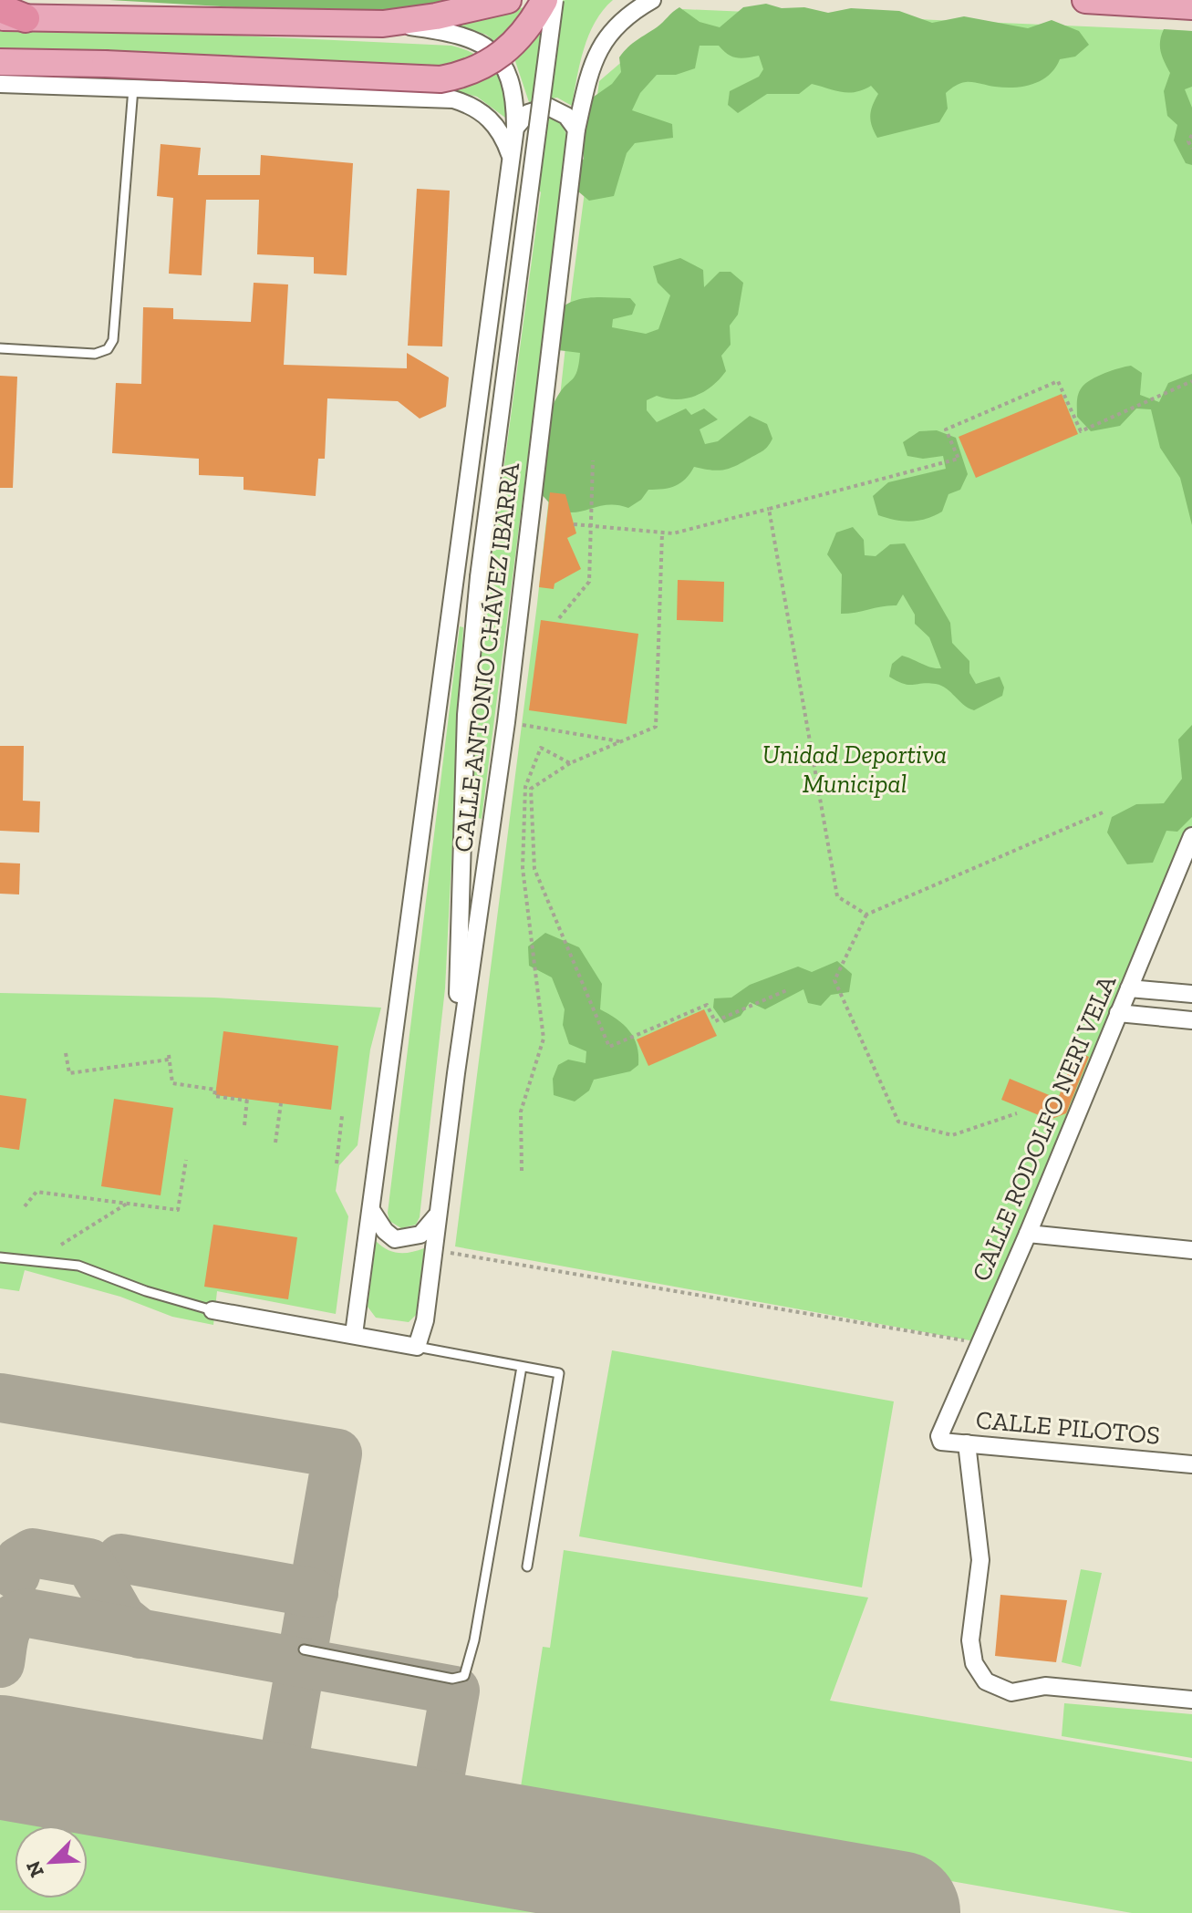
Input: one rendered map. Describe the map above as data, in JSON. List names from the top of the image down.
{
  "streets": {
    "street": ["CALLE ANTONIO CHÁVEZ IBARRA", "CALLE RODOLFO NERI VELA", "CALLE PILOTOS"]
  },
  "crossings": [
    ["CALLE RODOLFO NERI VELA", "CALLE PILOTOS"]
  ],
  "parks": ["Unidad Deportiva Municipal"],
  "north": "bottom left"
}
